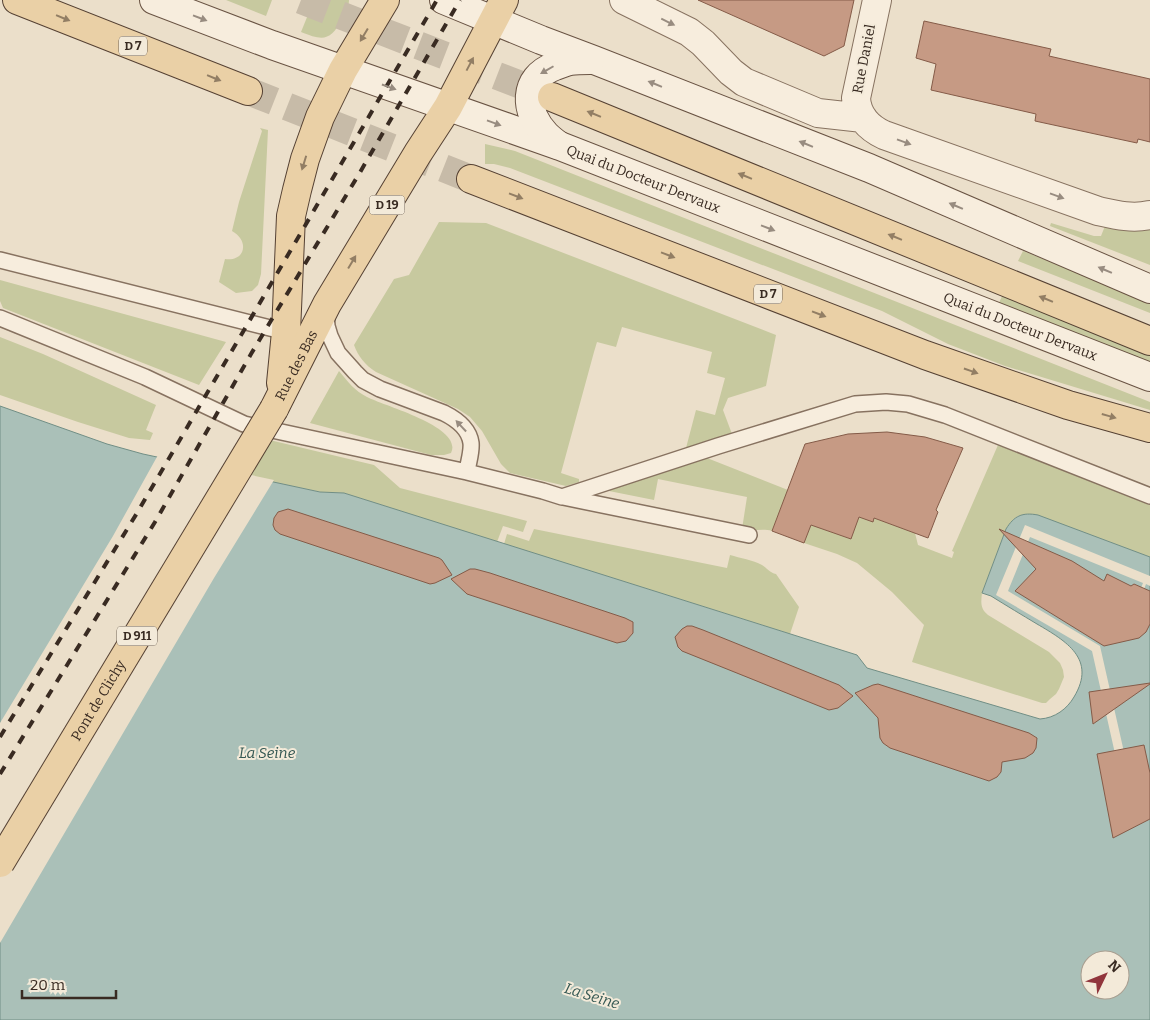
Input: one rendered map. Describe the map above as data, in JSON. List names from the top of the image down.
{
  "streets": {
    "main road": [
      "D 7",
      "Rue Daniel",
      "Quai du Docteur Dervaux",
      "D 19",
      "Rue des Bas",
      "D 911",
      "Pont de Clichy"
    ]
  },
  "crossings": [
    ["Quai du Docteur Dervaux", "Rue des Bas"],
    ["Rue des Bas", "Pont de Clichy"]
  ],
  "water": ["La Seine"],
  "scale_bar": "20 m",
  "north": "top right"
}
